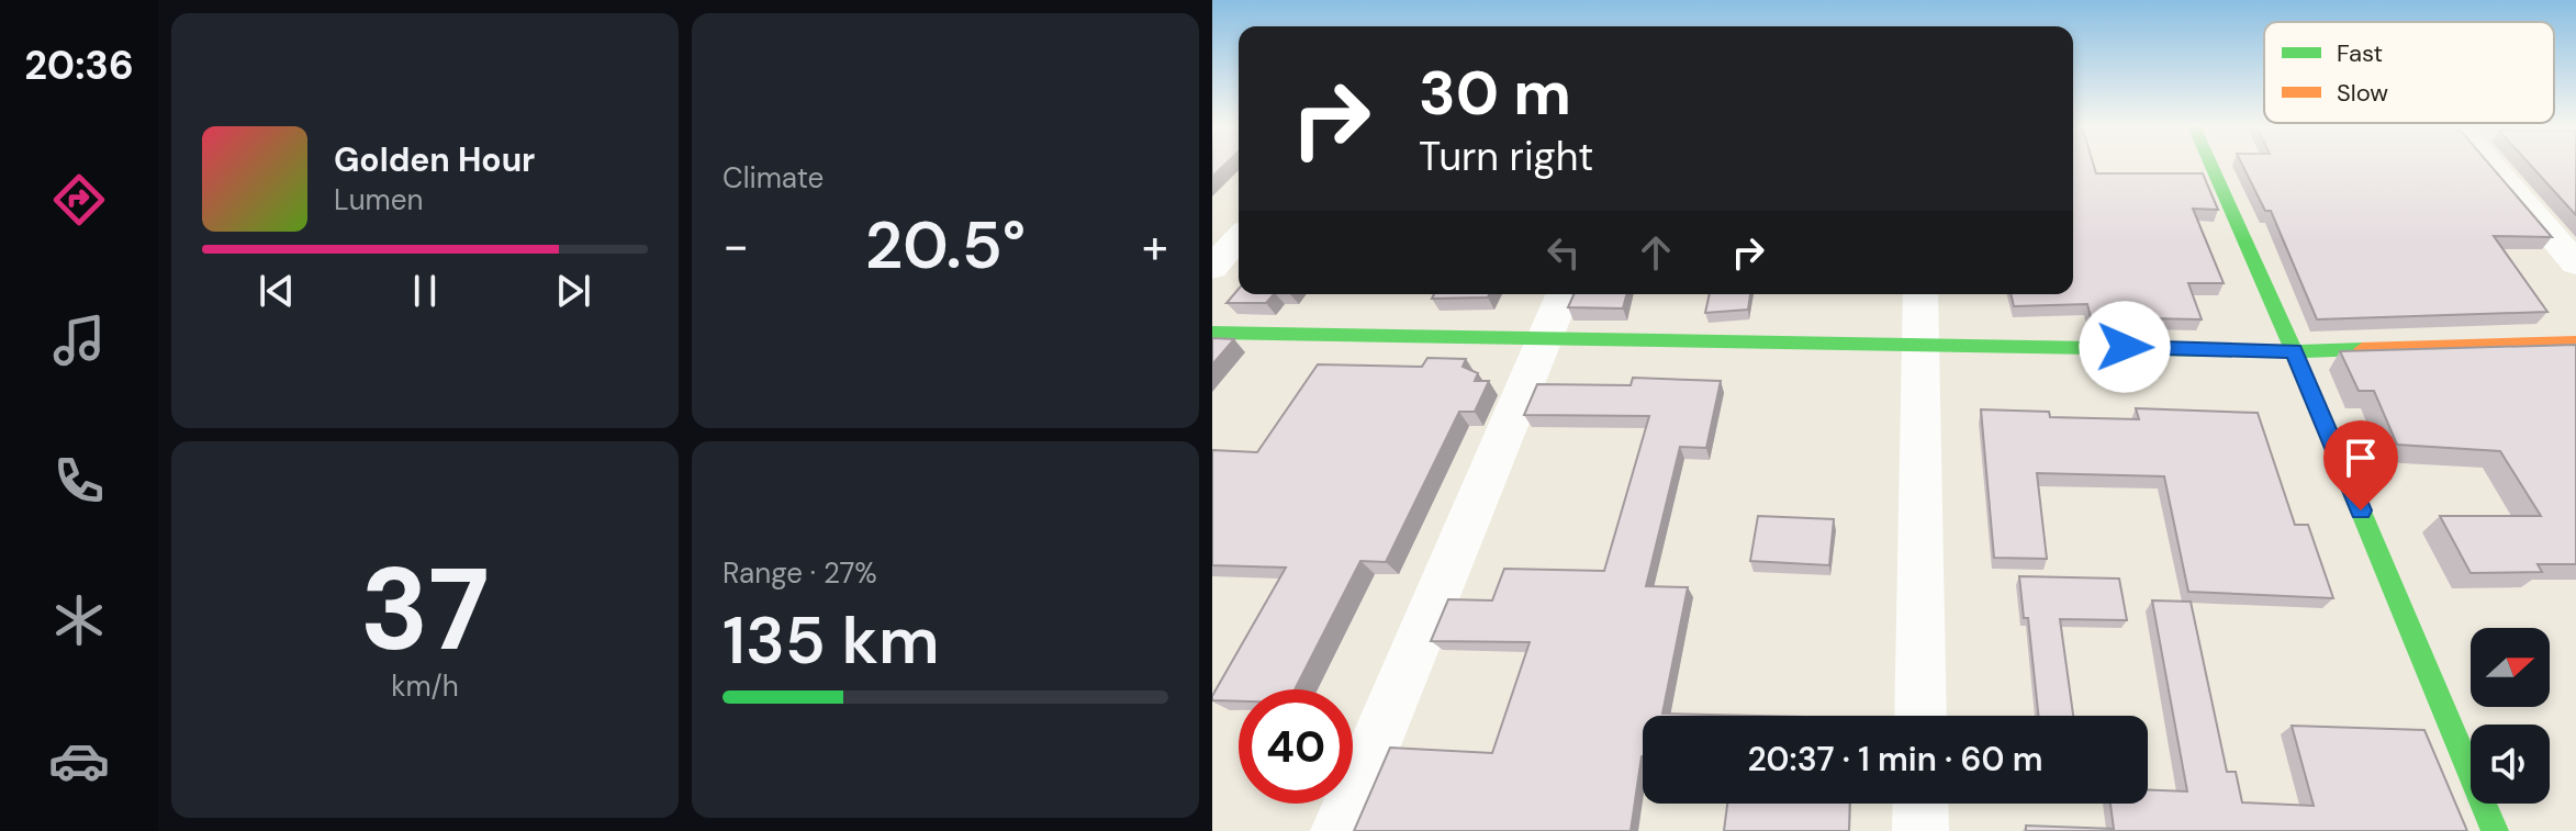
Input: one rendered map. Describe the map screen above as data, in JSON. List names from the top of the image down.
{
  "legend": ["Fast", "Slow"],
  "north": "right",
  "page": {
    "tabs": "20:36",
    "tile": [
      "Climate",
      ["37", "km/h"],
      ["Range · 27%", "135 km"]
    ],
    "turn": ["30 m", "Turn right"],
    "song": ["Golden Hour", "Lumen"],
    "heat": ["−", "20.5°", "+"],
    "limit": "40",
    "trip": "20:37 · 1 min · 60 m"
  }
}
